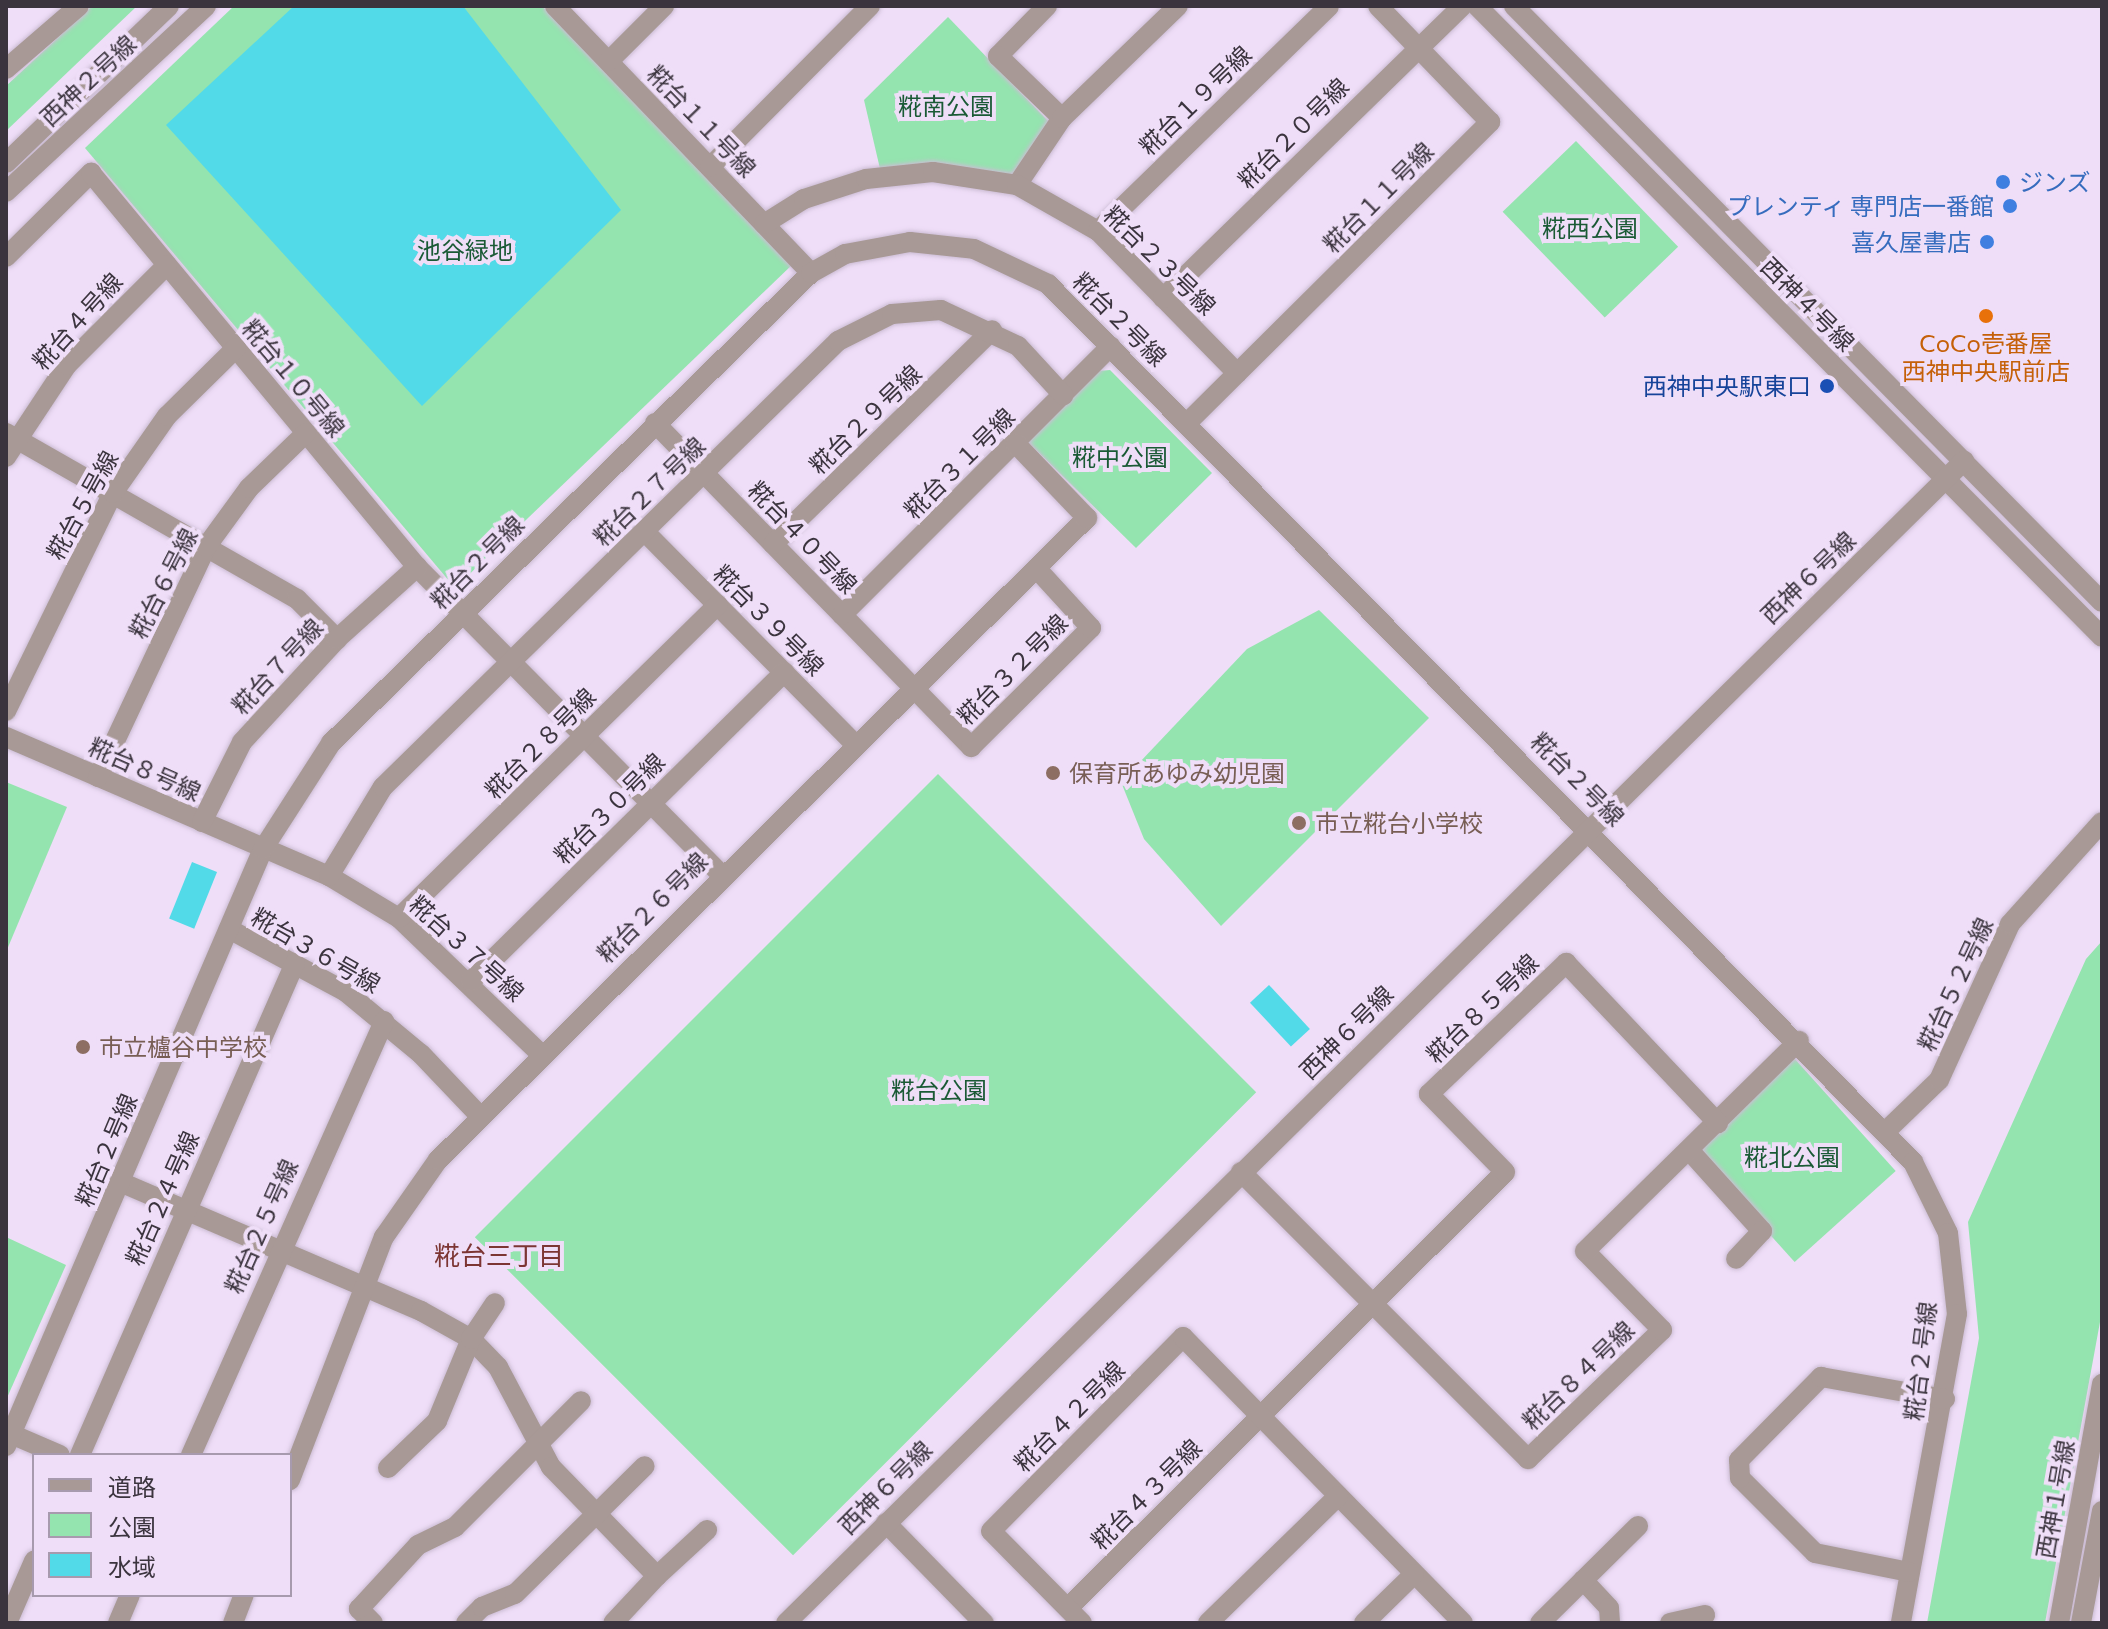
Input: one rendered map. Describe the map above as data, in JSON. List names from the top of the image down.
{
  "streets": {
    "street": [
      "西神２号線",
      "糀台１９号線",
      "糀台１１号線",
      "糀台２０号線",
      "糀台２３号線",
      "西神４号線",
      "糀台２号線",
      "糀台４号線",
      "糀台１０号線",
      "糀台２９号線",
      "糀台３１号線",
      "糀台２７号線",
      "糀台５号線",
      "糀台４０号線",
      "西神６号線",
      "糀台６号線",
      "糀台３９号線",
      "糀台７号線",
      "糀台３２号線",
      "糀台２８号線",
      "糀台８号線",
      "糀台３０号線",
      "糀台２６号線",
      "糀台３７号線",
      "糀台３６号線",
      "糀台５２号線",
      "糀台８５号線",
      "糀台２４号線",
      "糀台２５号線",
      "糀台８４号線",
      "糀台４２号線",
      "糀台４３号線",
      "西神１号線"
    ]
  },
  "crossings": [
    ["糀台１９号線", "糀台２３号線"],
    ["糀台１１号線", "糀台２０号線"],
    ["糀台１１号線", "糀台２３号線"],
    ["糀台１１号線", "糀台２号線"],
    ["糀台２０号線", "糀台２３号線"],
    ["西神４号線", "西神６号線"],
    ["糀台２号線", "糀台１０号線"],
    ["糀台２号線", "糀台３１号線"],
    ["糀台２号線", "糀台４０号線"],
    ["糀台２号線", "西神６号線"],
    ["糀台２号線", "糀台８号線"],
    ["糀台２号線", "糀台３７号線"],
    ["糀台２号線", "糀台３６号線"],
    ["糀台２号線", "糀台５２号線"],
    ["糀台２号線", "糀台８４号線"],
    ["糀台４号線", "糀台１０号線"],
    ["糀台１０号線", "糀台２７号線"],
    ["糀台１０号線", "糀台５号線"],
    ["糀台１０号線", "糀台６号線"],
    ["糀台１０号線", "糀台７号線"],
    ["糀台１０号線", "糀台２８号線"],
    ["糀台１０号線", "糀台３０号線"],
    ["糀台１０号線", "糀台２６号線"],
    ["糀台２９号線", "糀台２７号線"],
    ["糀台２９号線", "糀台４０号線"],
    ["糀台３１号線", "糀台２７号線"],
    ["糀台３１号線", "糀台４０号線"],
    ["糀台３１号線", "糀台２６号線"],
    ["糀台２７号線", "糀台４０号線"],
    ["糀台２７号線", "糀台３９号線"],
    ["糀台２７号線", "糀台３７号線"],
    ["糀台４０号線", "糀台３２号線"],
    ["糀台４０号線", "糀台２６号線"],
    ["西神６号線", "糀台８４号線"],
    ["糀台６号線", "糀台８号線"],
    ["糀台３９号線", "糀台２８号線"],
    ["糀台３９号線", "糀台３０号線"],
    ["糀台３９号線", "糀台２６号線"],
    ["糀台７号線", "糀台８号線"],
    ["糀台３２号線", "糀台２６号線"],
    ["糀台２８号線", "糀台３７号線"],
    ["糀台８号線", "糀台３７号線"],
    ["糀台３０号線", "糀台３７号線"],
    ["糀台２６号線", "糀台３７号線"],
    ["糀台２６号線", "糀台３６号線"],
    ["糀台３６号線", "糀台２４号線"],
    ["糀台３６号線", "糀台２５号線"],
    ["糀台８５号線", "糀台８４号線"],
    ["糀台８５号線", "糀台４２号線"],
    ["糀台８５号線", "糀台４３号線"],
    ["糀台４２号線", "糀台４３号線"]
  ],
  "districts": ["糀台三丁目"],
  "parks": [
    "糀南公園",
    "糀西公園",
    "池谷緑地",
    "糀中公園",
    "糀台公園",
    "糀北公園"
  ],
  "places": [
    "ジンズ",
    "プレンティ 専門店一番館",
    "喜久屋書店",
    "CoCo壱番屋 西神中央駅前店",
    "西神中央駅東口",
    "保育所あゆみ幼児園",
    "市立糀台小学校",
    "市立櫨谷中学校"
  ],
  "legend": ["道路", "公園", "水域"]
}
